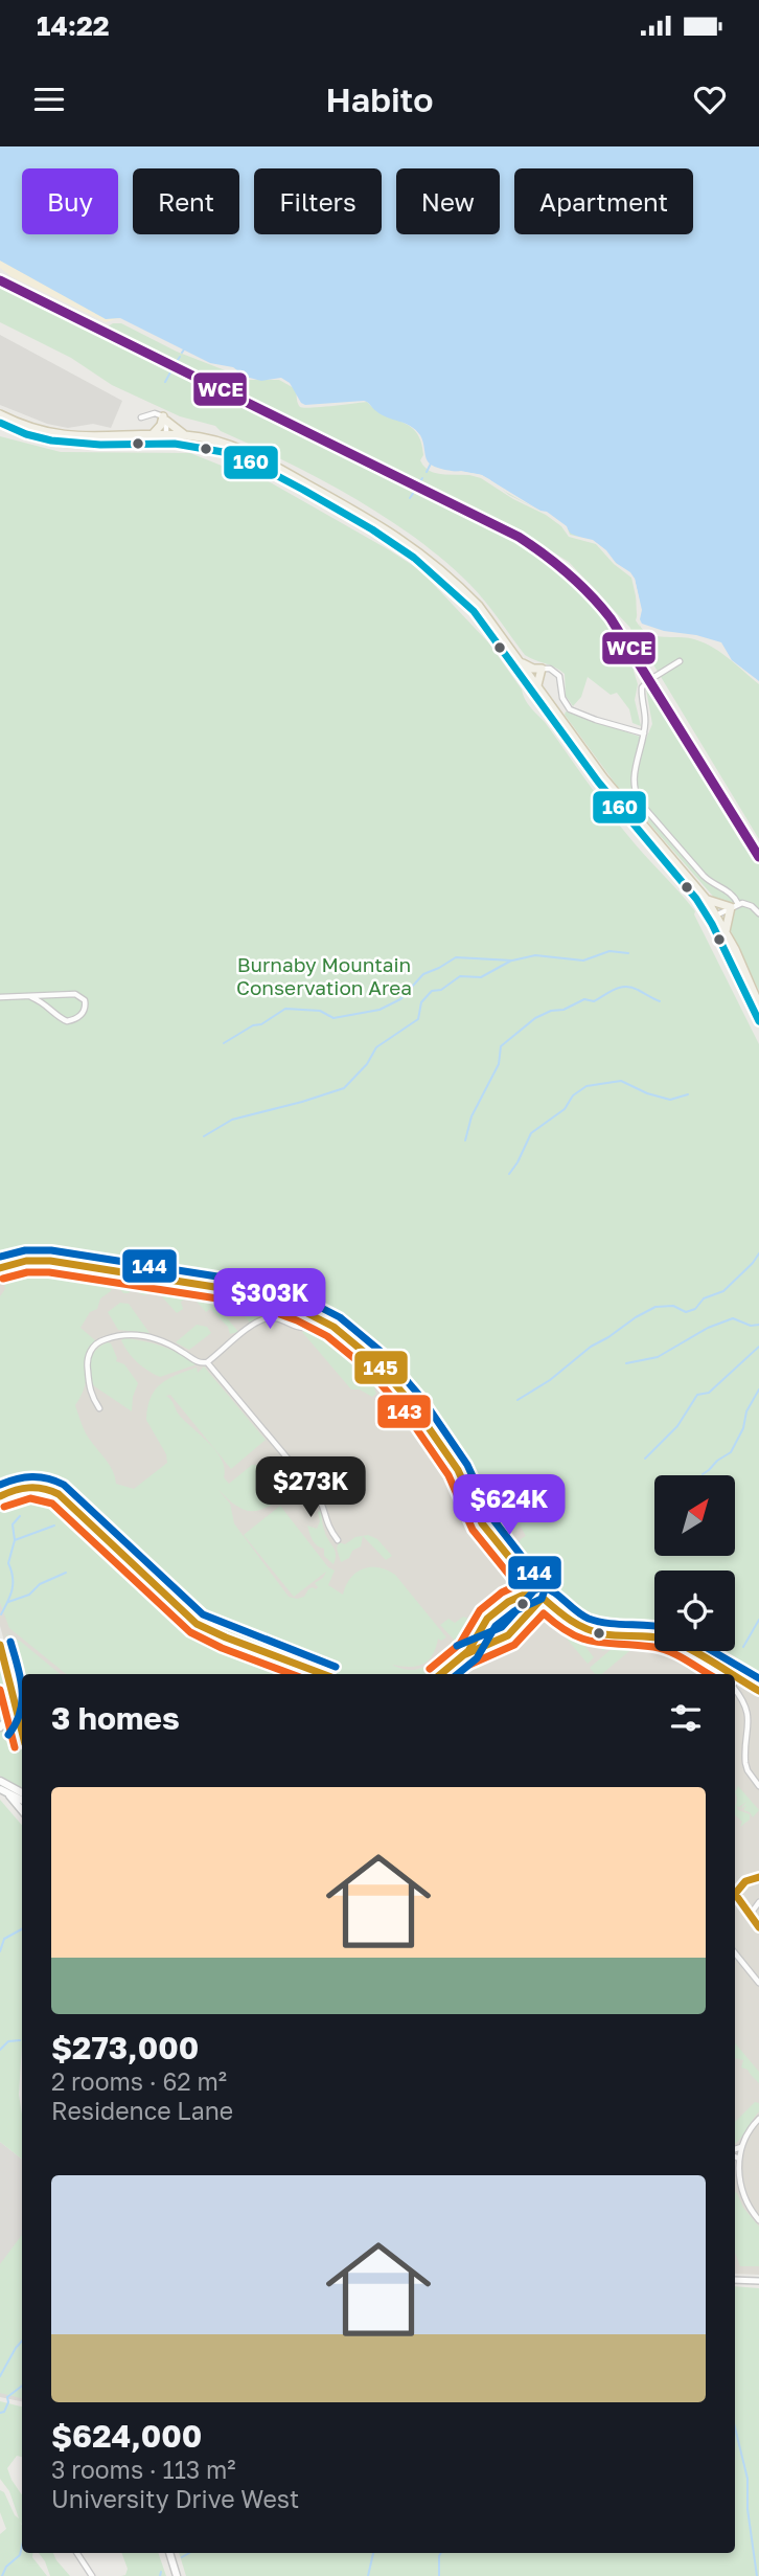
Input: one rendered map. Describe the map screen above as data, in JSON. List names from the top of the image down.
{
  "parks": ["Burnaby Mountain Conservation Area"],
  "lines": [
    "transit line WCE",
    "transit line 160",
    "transit line 144",
    "transit line 145",
    "transit line 143"
  ],
  "north": "top right",
  "page": {
    "status": "14:22",
    "header": "Habito",
    "chip": [
      "Buy",
      "Rent",
      "Filters",
      "New",
      "Apartment"
    ],
    "price": ["$303K", "$273K", "$624K"],
    "heading": "3 homes",
    "list": [
      {
        "name": "$273,000",
        "note": "2 rooms · 62 m² · Residence Lane"
      },
      {
        "name": "$624,000",
        "note": "3 rooms · 113 m² · University Drive West"
      }
    ]
  }
}
